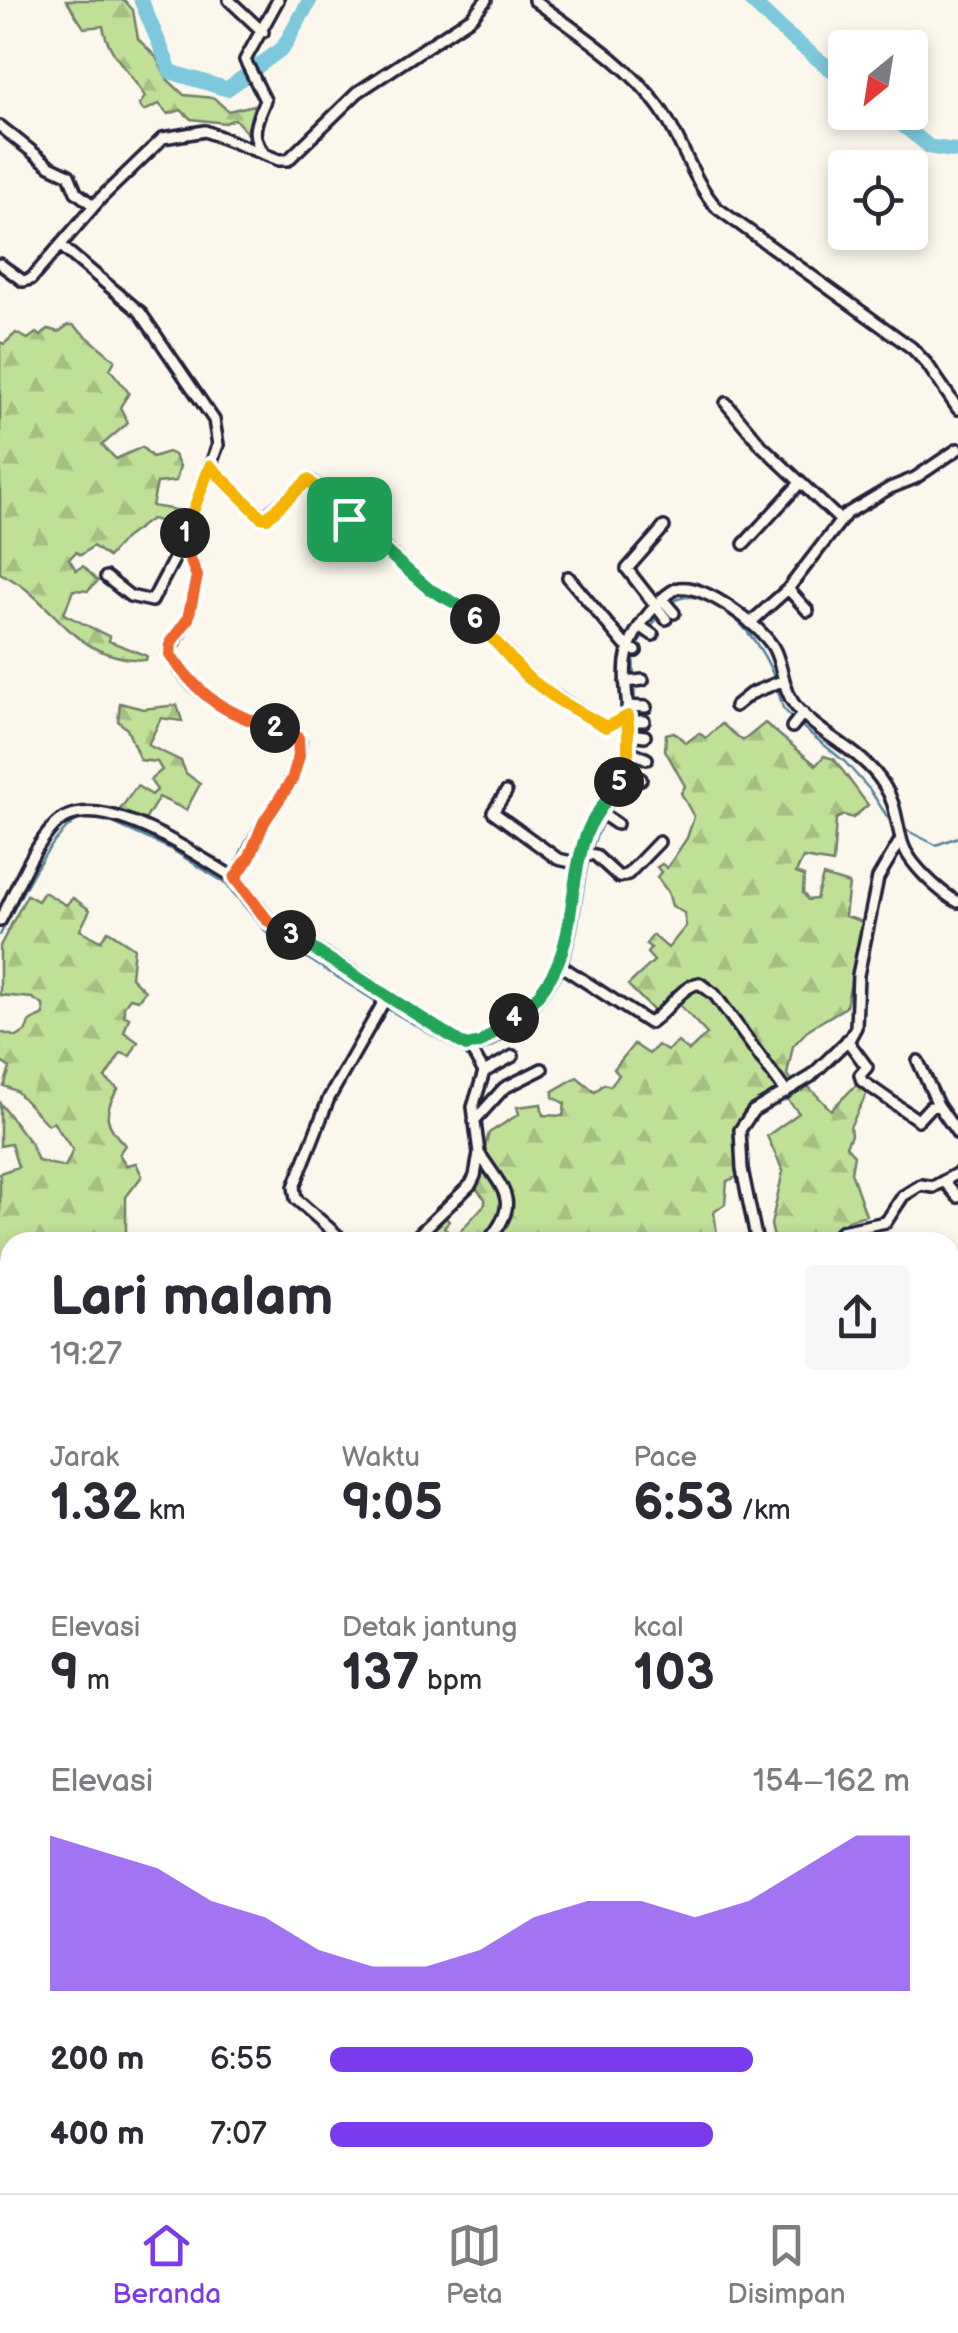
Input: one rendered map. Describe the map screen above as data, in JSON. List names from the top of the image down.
{
  "north": "bottom left",
  "page": {
    "pins": [
      "1",
      "6",
      "2",
      "5",
      "3",
      "4"
    ],
    "heading": ["Lari malam", "19:27"],
    "stats": [
      ["Jarak", "1.32 km"],
      ["Waktu", "9:05"],
      ["Pace", "6:53 /km"],
      ["Elevasi", "9 m"],
      ["Detak jantung", "137 bpm"],
      ["kcal", "103"]
    ],
    "chart": ["Elevasi", "154–162 m"],
    "list": [
      {
        "name": "200 m",
        "note": "6:55"
      },
      {
        "name": "400 m",
        "note": "7:07"
      }
    ],
    "tabs": ["Beranda", "Peta", "Disimpan"]
  }
}
